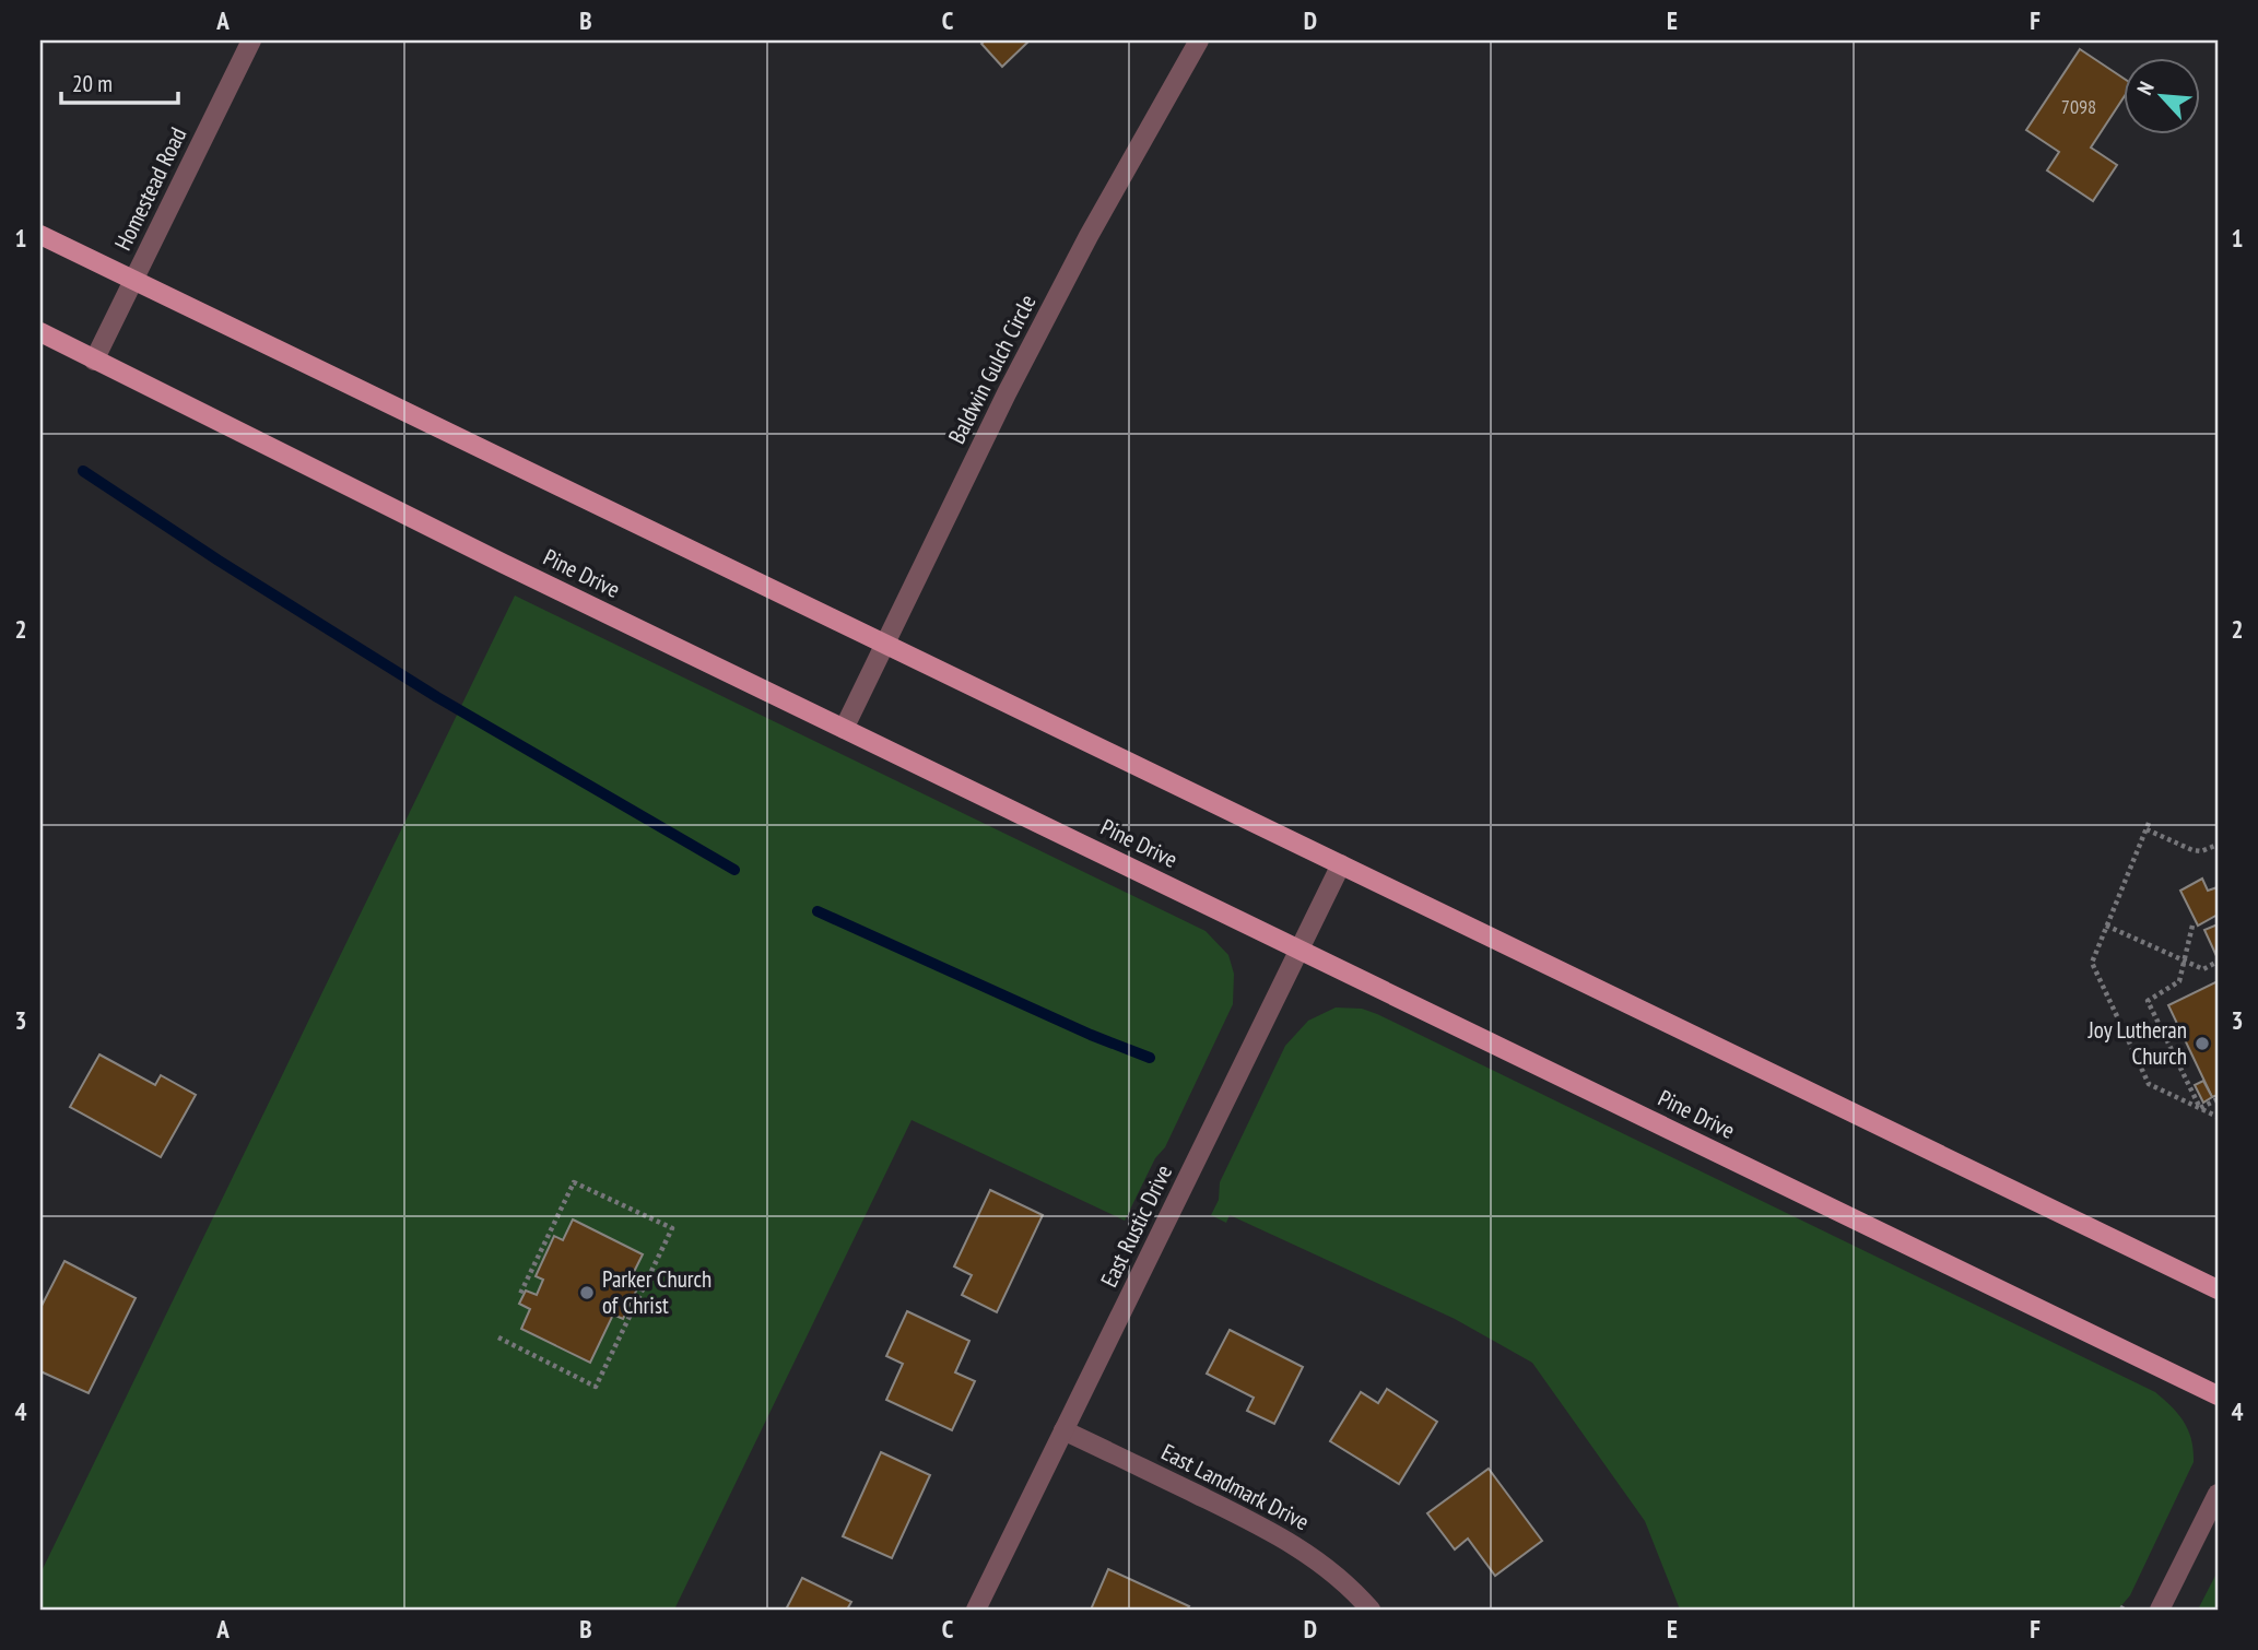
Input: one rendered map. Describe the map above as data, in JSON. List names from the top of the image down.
{
  "streets": {
    "main road": ["Pine Drive"],
    "street": [
      "Homestead Road",
      "Baldwin Gulch Circle",
      "East Rustic Drive",
      "East Landmark Drive"
    ]
  },
  "crossings": [
    ["Homestead Road", "Pine Drive"],
    ["Baldwin Gulch Circle", "Pine Drive"],
    ["Pine Drive", "East Rustic Drive"],
    ["East Rustic Drive", "East Landmark Drive"]
  ],
  "places": ["Joy Lutheran Church", "Parker Church of Christ"],
  "house_numbers": ["7098"],
  "scale_bar": "20 m",
  "north": "top left",
  "grid": {
    "columns": [
      "A",
      "B",
      "C",
      "D",
      "E",
      "F"
    ],
    "rows": [
      "1",
      "2",
      "3",
      "4"
    ]
  }
}
